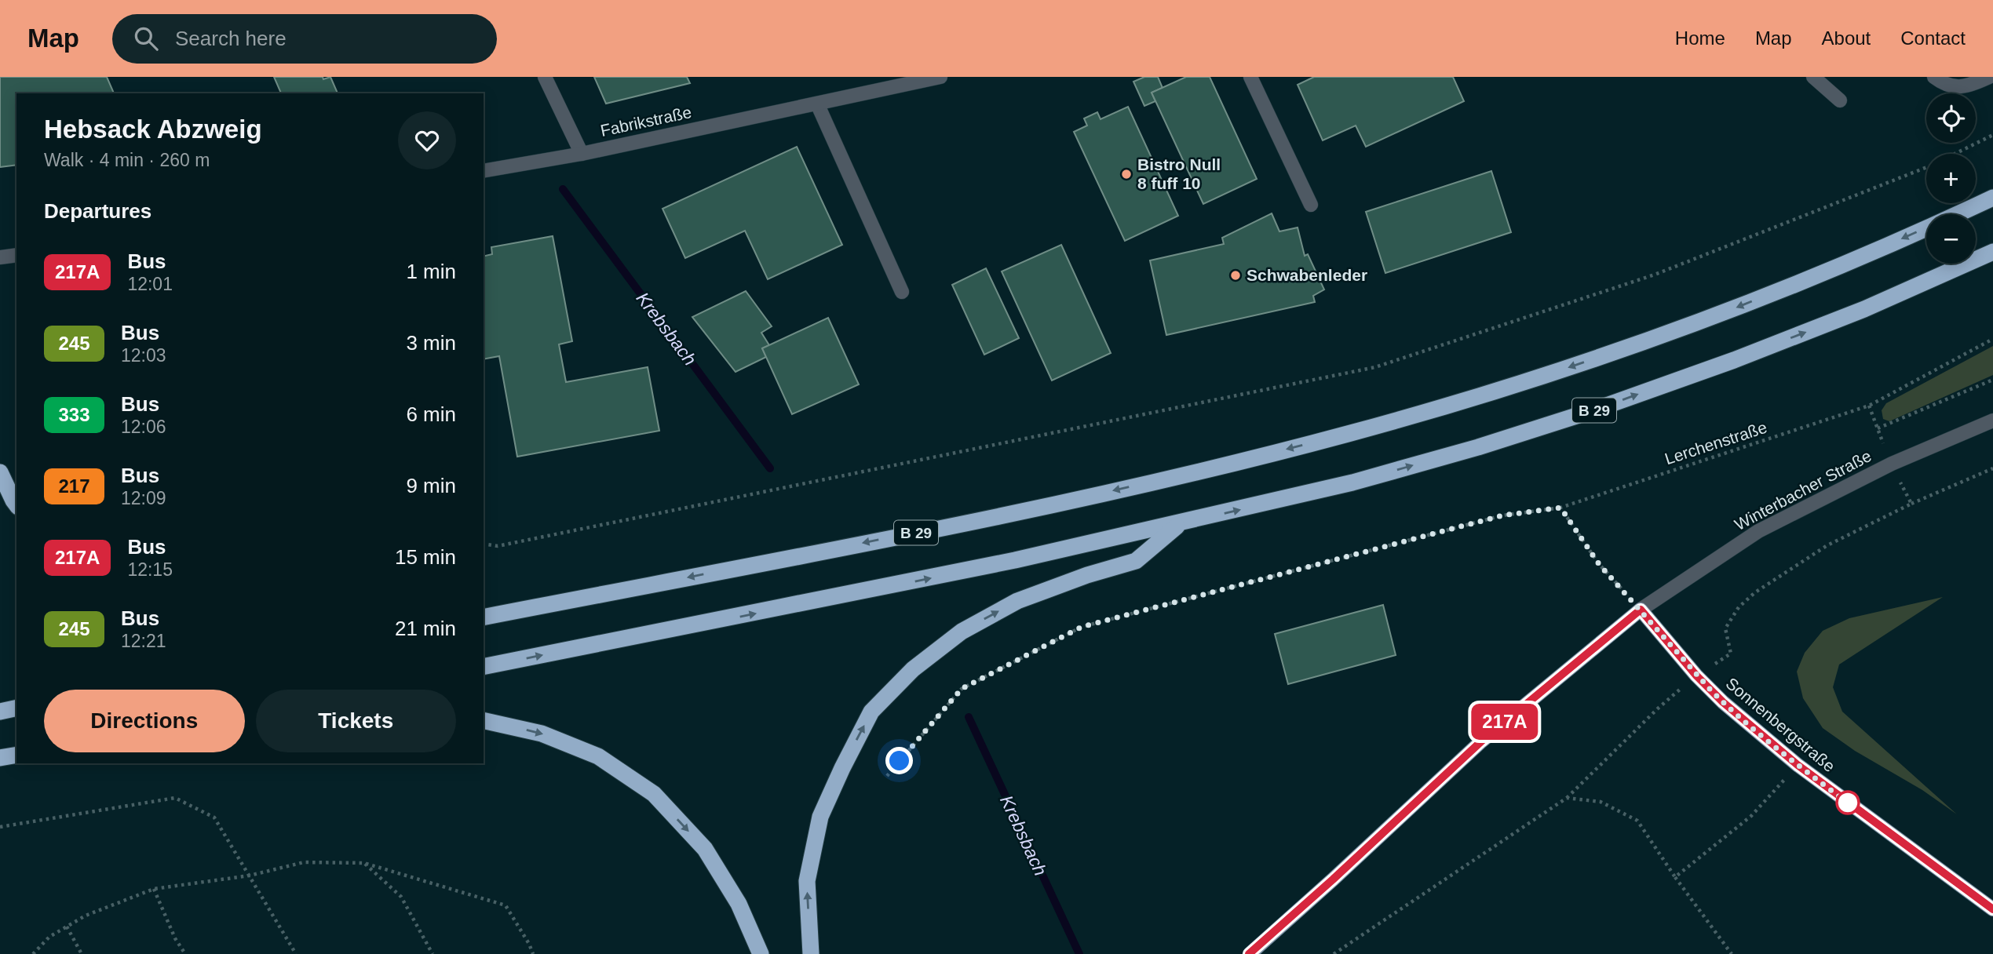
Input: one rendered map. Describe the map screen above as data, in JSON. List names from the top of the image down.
{
  "streets": {
    "highway": ["B 29"],
    "main road": ["Sonnenbergstraße"],
    "street": ["Fabrikstraße", "Winterbacher Straße"],
    "path": ["Lerchenstraße"]
  },
  "crossings": [
    ["Winterbacher Straße", "Sonnenbergstraße"]
  ],
  "water": ["Krebsbach"],
  "places": ["Bistro Null 8 fuff 10", "Schwabenleder"],
  "lines": ["bus line 217A"],
  "page": {
    "header": "Map",
    "search": "Search here",
    "nav": [
      "Home",
      "Map",
      "About",
      "Contact"
    ],
    "on_map": "217A",
    "map_buttons": ["+", "−"],
    "heading": [
      ["Hebsack Abzweig", "Walk · 4 min · 260 m"],
      "Departures"
    ],
    "list": [
      {
        "mark": "217A",
        "name": "Bus",
        "note": "12:01",
        "value": "1 min"
      },
      {
        "mark": "245",
        "name": "Bus",
        "note": "12:03",
        "value": "3 min"
      },
      {
        "mark": "333",
        "name": "Bus",
        "note": "12:06",
        "value": "6 min"
      },
      {
        "mark": "217",
        "name": "Bus",
        "note": "12:09",
        "value": "9 min"
      },
      {
        "mark": "217A",
        "name": "Bus",
        "note": "12:15",
        "value": "15 min"
      },
      {
        "mark": "245",
        "name": "Bus",
        "note": "12:21",
        "value": "21 min"
      }
    ],
    "buttons": ["Directions", "Tickets"]
  }
}
